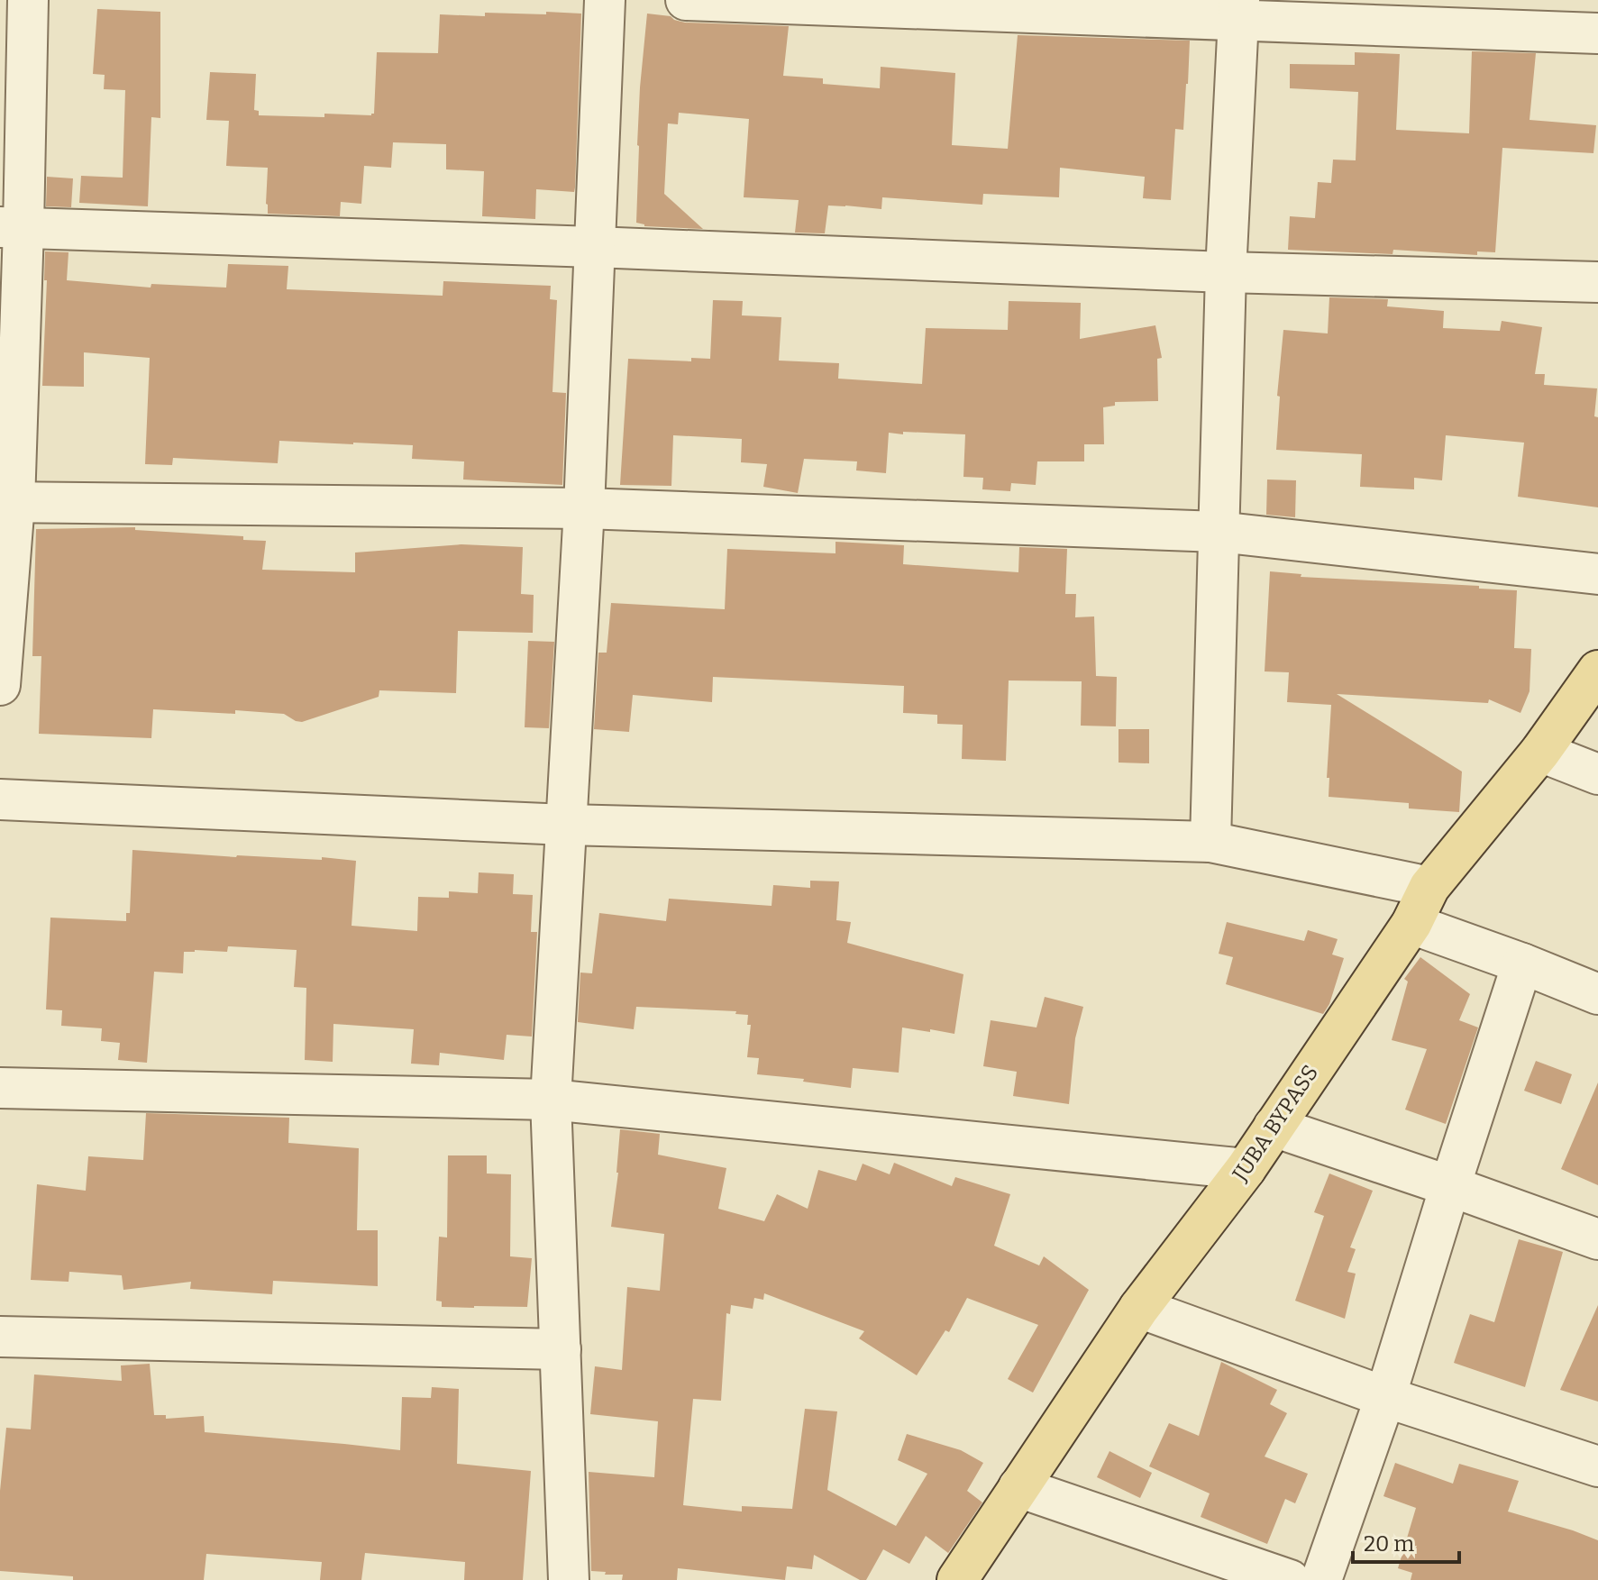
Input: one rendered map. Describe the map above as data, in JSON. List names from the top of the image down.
{
  "streets": {
    "main road": ["JUBA BYPASS"]
  },
  "scale_bar": "20 m"
}
